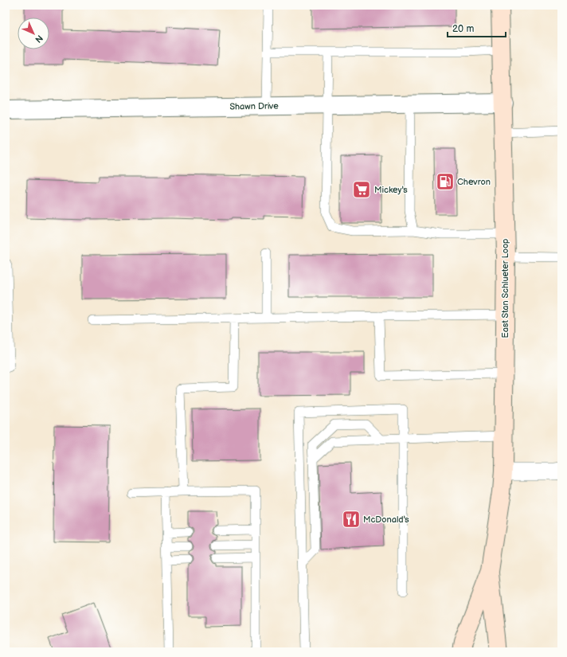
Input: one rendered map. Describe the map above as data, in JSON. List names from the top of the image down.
{
  "streets": {
    "main road": ["East Stan Schlueter Loop"],
    "street": ["Shawn Drive"]
  },
  "crossings": [
    ["Shawn Drive", "East Stan Schlueter Loop"]
  ],
  "places": {
    "fuel station": ["Chevron"],
    "supermarket": ["Mickey's"],
    "restaurant": ["McDonald's"]
  },
  "scale_bar": "20 m",
  "north": "bottom right"
}
